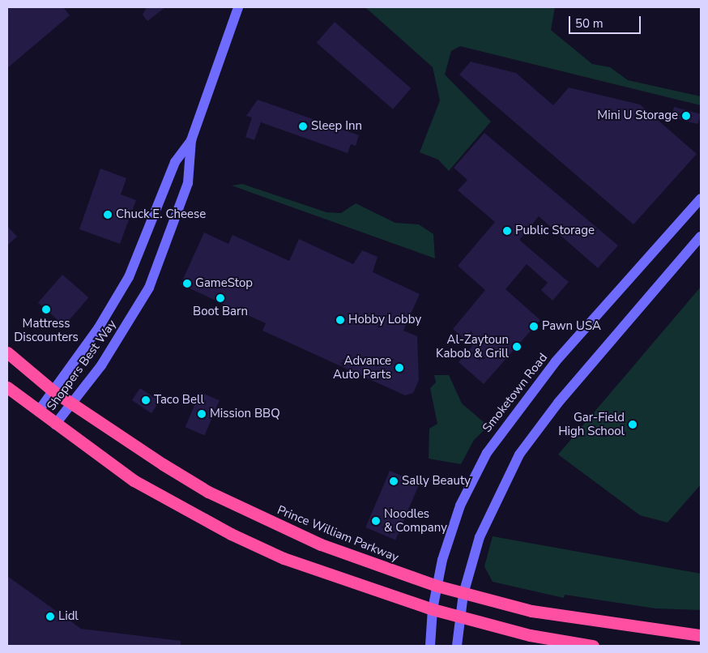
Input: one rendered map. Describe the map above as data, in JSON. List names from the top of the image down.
{
  "streets": {
    "highway": ["Prince William Parkway"],
    "main road": ["Shoppers Best Way", "Smoketown Road"]
  },
  "crossings": [
    ["Shoppers Best Way", "Prince William Parkway"],
    ["Smoketown Road", "Prince William Parkway"]
  ],
  "places": [
    "Mini U Storage",
    "Sleep Inn",
    "Chuck E. Cheese",
    "Public Storage",
    "GameStop",
    "Boot Barn",
    "Mattress Discounters",
    "Hobby Lobby",
    "Pawn USA",
    "Al-Zaytoun Kabob & Grill",
    "Advance Auto Parts",
    "Taco Bell",
    "Mission BBQ",
    "Gar-Field High School",
    "Sally Beauty",
    "Noodles & Company",
    "Lidl"
  ],
  "scale_bar": "50 m"
}
